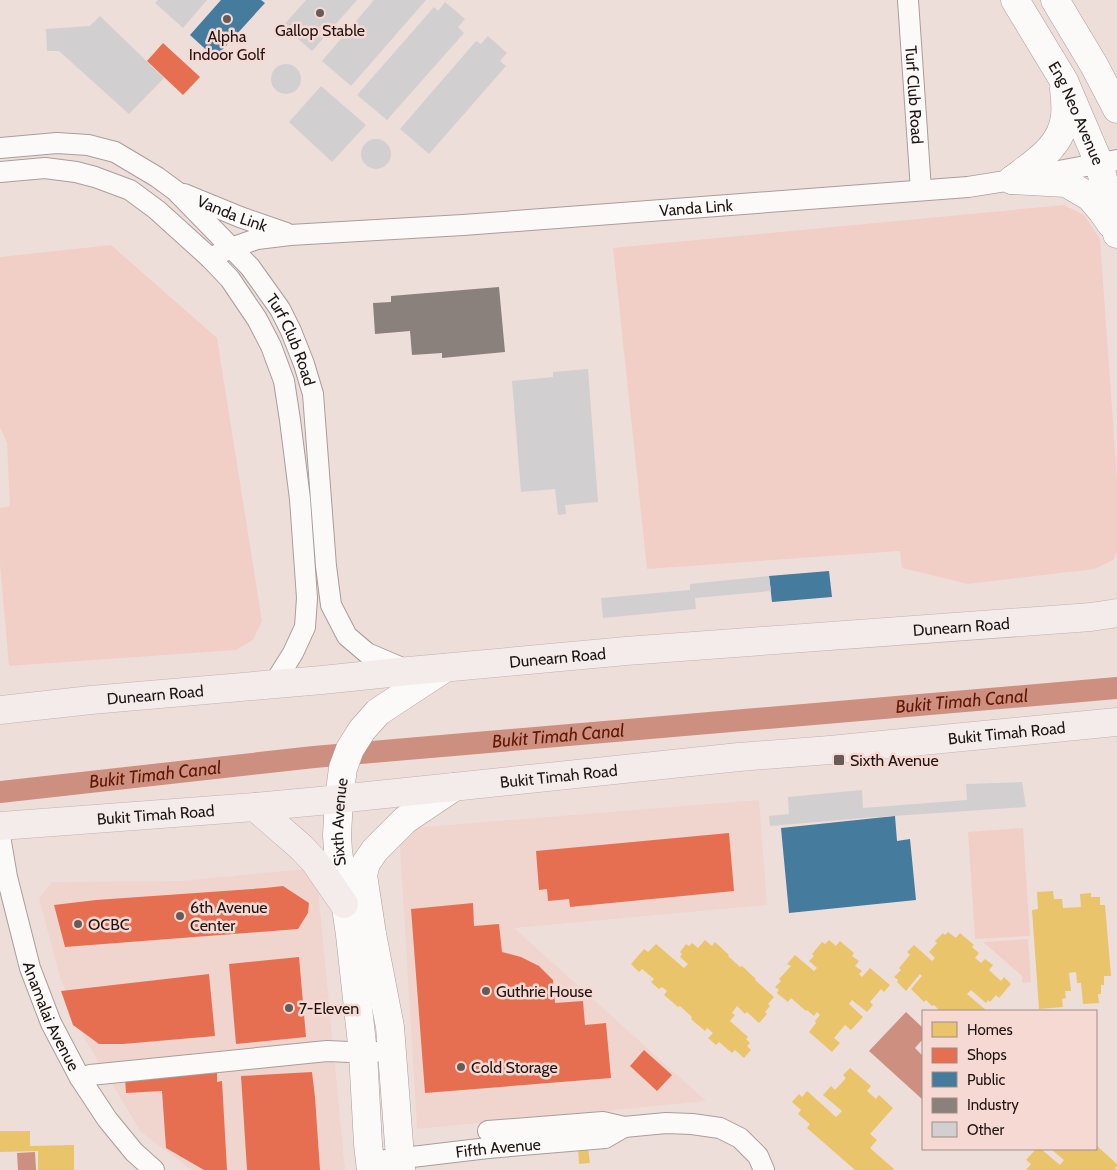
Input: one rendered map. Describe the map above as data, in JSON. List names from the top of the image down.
{
  "streets": {
    "highway": ["Dunearn Road", "Bukit Timah Road"],
    "main road": ["Eng Neo Avenue", "Sixth Avenue"],
    "street": [
      "Turf Club Road",
      "Vanda Link",
      "Anamalai Avenue",
      "Fifth Avenue"
    ]
  },
  "crossings": [
    ["Turf Club Road", "Vanda Link"],
    ["Turf Club Road", "Dunearn Road"],
    ["Eng Neo Avenue", "Vanda Link"],
    ["Dunearn Road", "Sixth Avenue"],
    ["Bukit Timah Road", "Sixth Avenue"],
    ["Sixth Avenue", "Fifth Avenue"]
  ],
  "water": ["Bukit Timah Canal"],
  "places": {
    "other": [
      "Gallop Stable",
      "Alpha Indoor Golf",
      "6th Avenue Center",
      "OCBC",
      "Guthrie House",
      "7-Eleven",
      "Cold Storage"
    ],
    "transit": ["Sixth Avenue"]
  },
  "legend": [
    "Homes",
    "Shops",
    "Public",
    "Industry",
    "Other"
  ]
}
